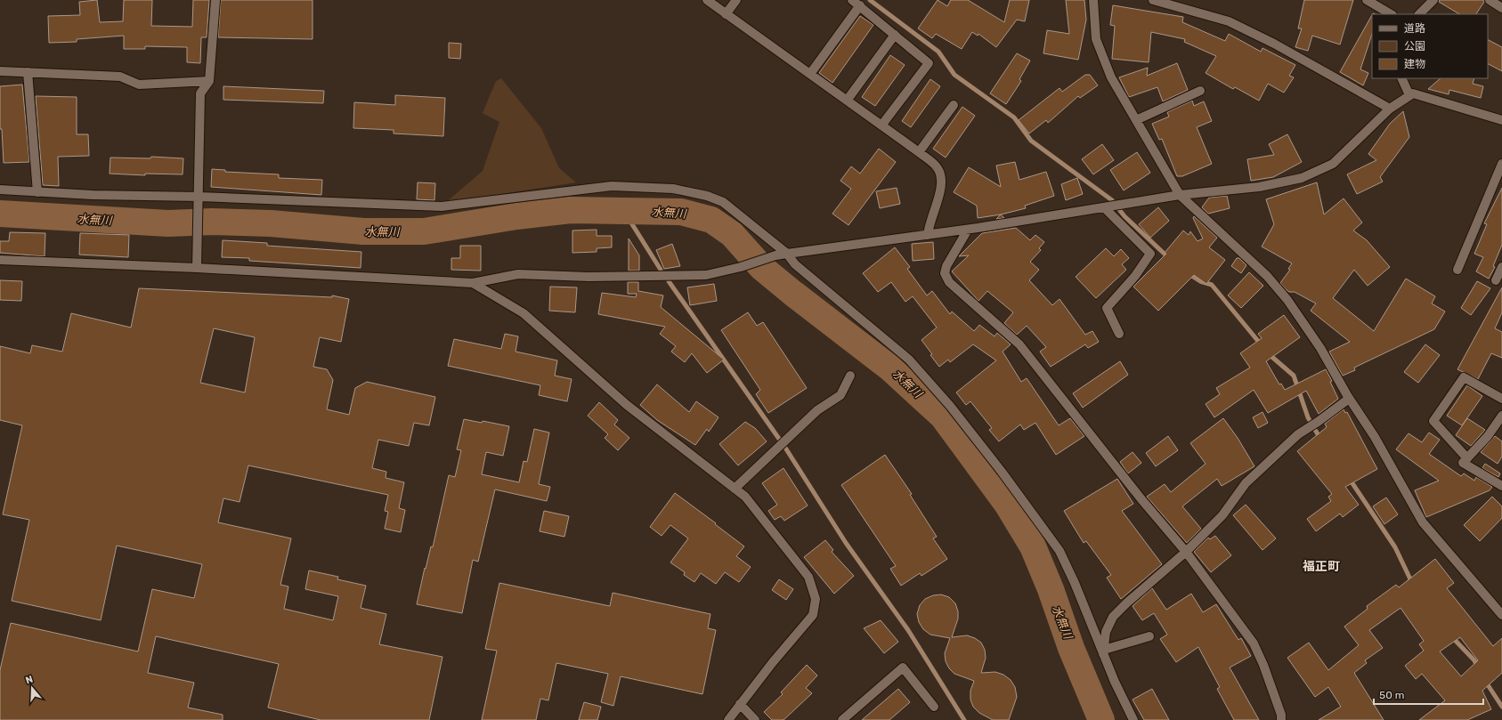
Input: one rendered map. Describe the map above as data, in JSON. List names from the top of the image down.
{
  "districts": ["福正町"],
  "water": ["水無川"],
  "legend": ["道路", "公園", "建物"],
  "scale_bar": "50 m",
  "north": "top"
}
